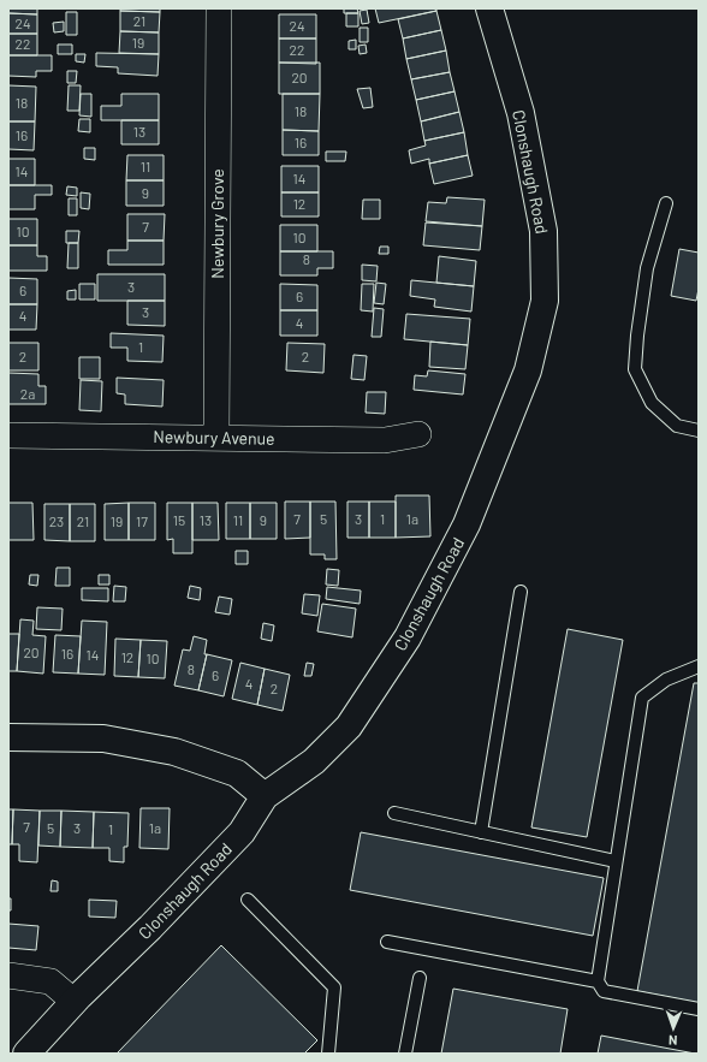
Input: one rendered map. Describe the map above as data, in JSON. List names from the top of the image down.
{
  "streets": {
    "street": ["Clonshaugh Road", "Newbury Grove", "Newbury Avenue"]
  },
  "crossings": [
    ["Newbury Grove", "Newbury Avenue"]
  ],
  "house_numbers": [
    "21",
    "24",
    "24",
    "19",
    "22",
    "22",
    "20",
    "18",
    "18",
    "13",
    "16",
    "16",
    "11",
    "14",
    "14",
    "9",
    "12",
    "7",
    "10",
    "10",
    "8",
    "3",
    "6",
    "6",
    "3",
    "4",
    "4",
    "1",
    "2",
    "2",
    "2a",
    "7",
    "5",
    "3",
    "1",
    "1a",
    "15",
    "13",
    "11",
    "9",
    "23",
    "21",
    "19",
    "17",
    "20",
    "16",
    "14",
    "12",
    "10",
    "8",
    "6",
    "4",
    "2",
    "7",
    "5",
    "3",
    "1a",
    "1"
  ],
  "north": "bottom"
}
